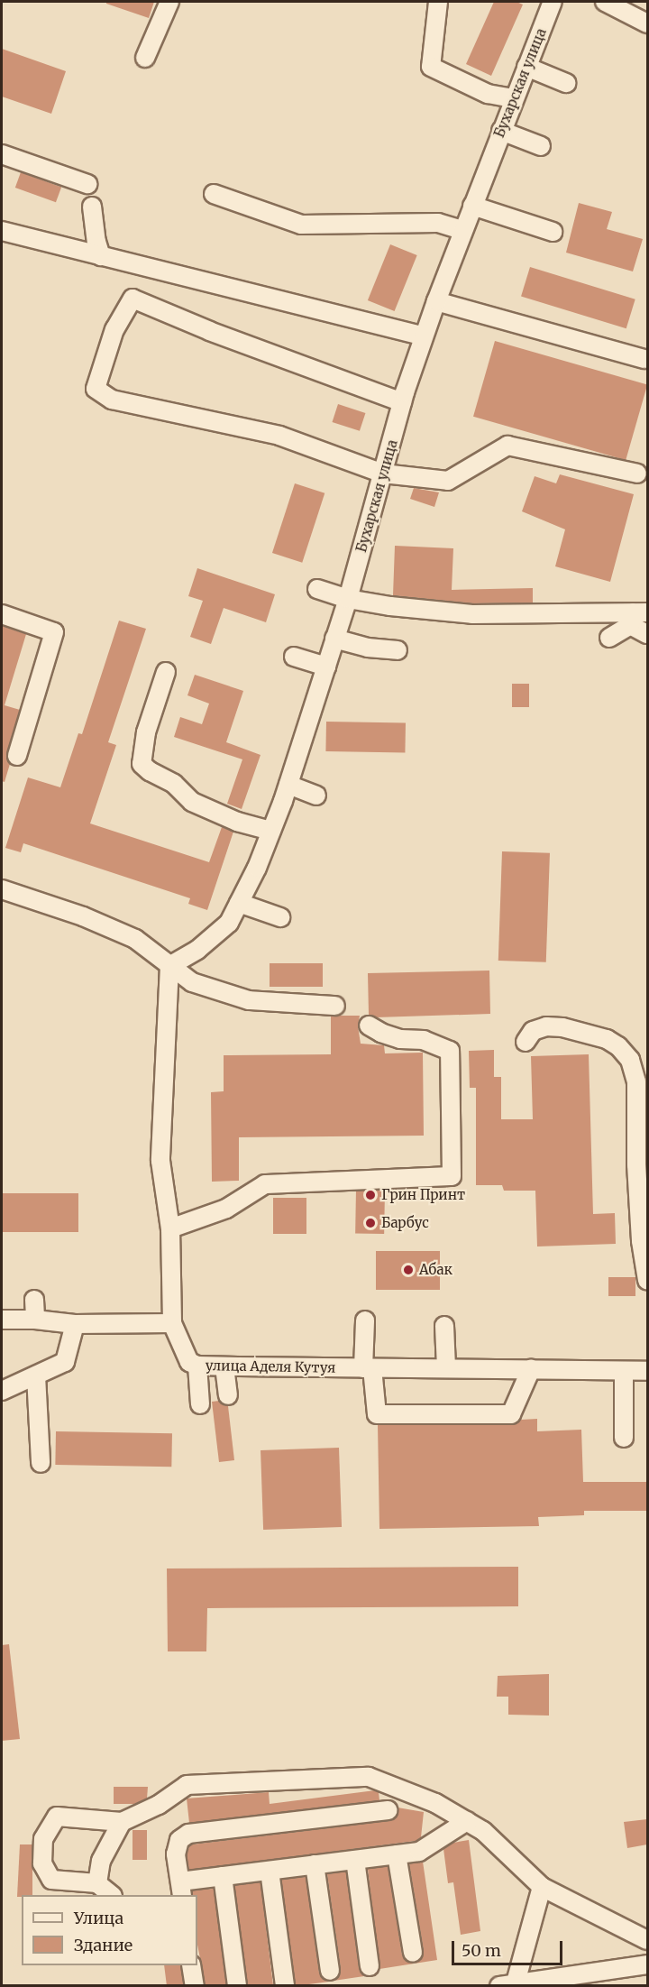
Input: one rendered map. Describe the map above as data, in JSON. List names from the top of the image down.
{
  "streets": {
    "street": ["Бухарская улица", "улица Аделя Кутуя"]
  },
  "crossings": [
    ["Бухарская улица", "улица Аделя Кутуя"]
  ],
  "places": ["Грин Принт", "Барбус", "Абак"],
  "legend": ["Улица", "Здание"],
  "scale_bar": "50 m"
}
